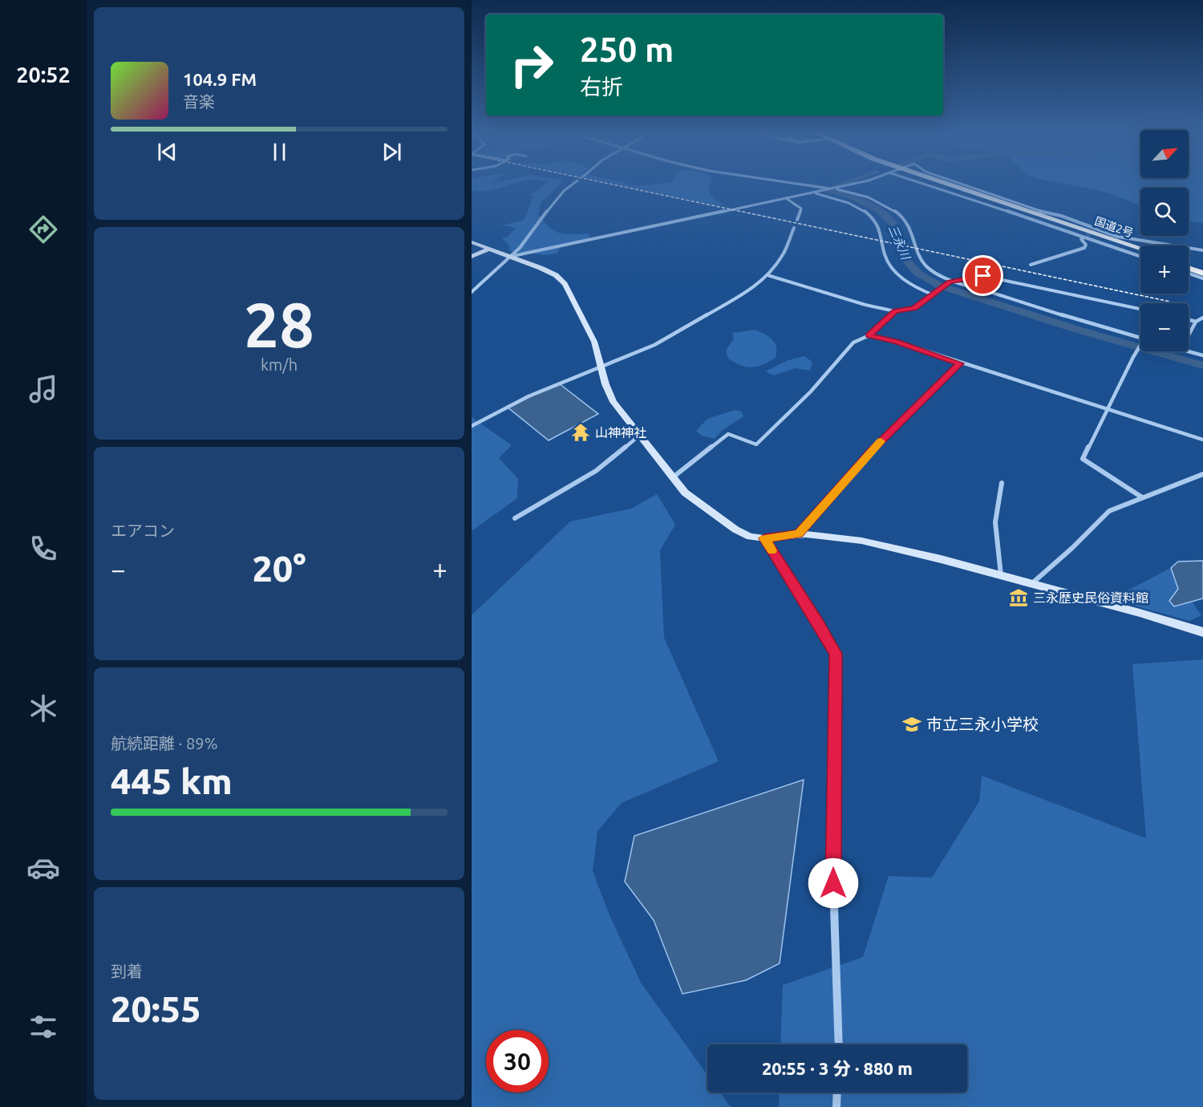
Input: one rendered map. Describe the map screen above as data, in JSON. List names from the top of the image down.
{
  "streets": {
    "highway": ["国道2号"]
  },
  "water": ["三永川"],
  "places": {
    "temple": ["山神神社"],
    "museum": ["三永歴史民俗資料館"],
    "school or university": ["市立三永小学校"]
  },
  "north": "top right",
  "page": {
    "tabs": "20:52",
    "turn": ["250 m", "右折"],
    "song": ["104.9 FM", "音楽"],
    "map_buttons": ["+", "−"],
    "tile": [
      ["28", "km/h"],
      "エアコン",
      ["航続距離 · 89%", "445 km"],
      ["到着", "20:55"]
    ],
    "heat": ["−", "20°", "+"],
    "limit": "30",
    "trip": "20:55 · 3 分 · 880 m"
  }
}
